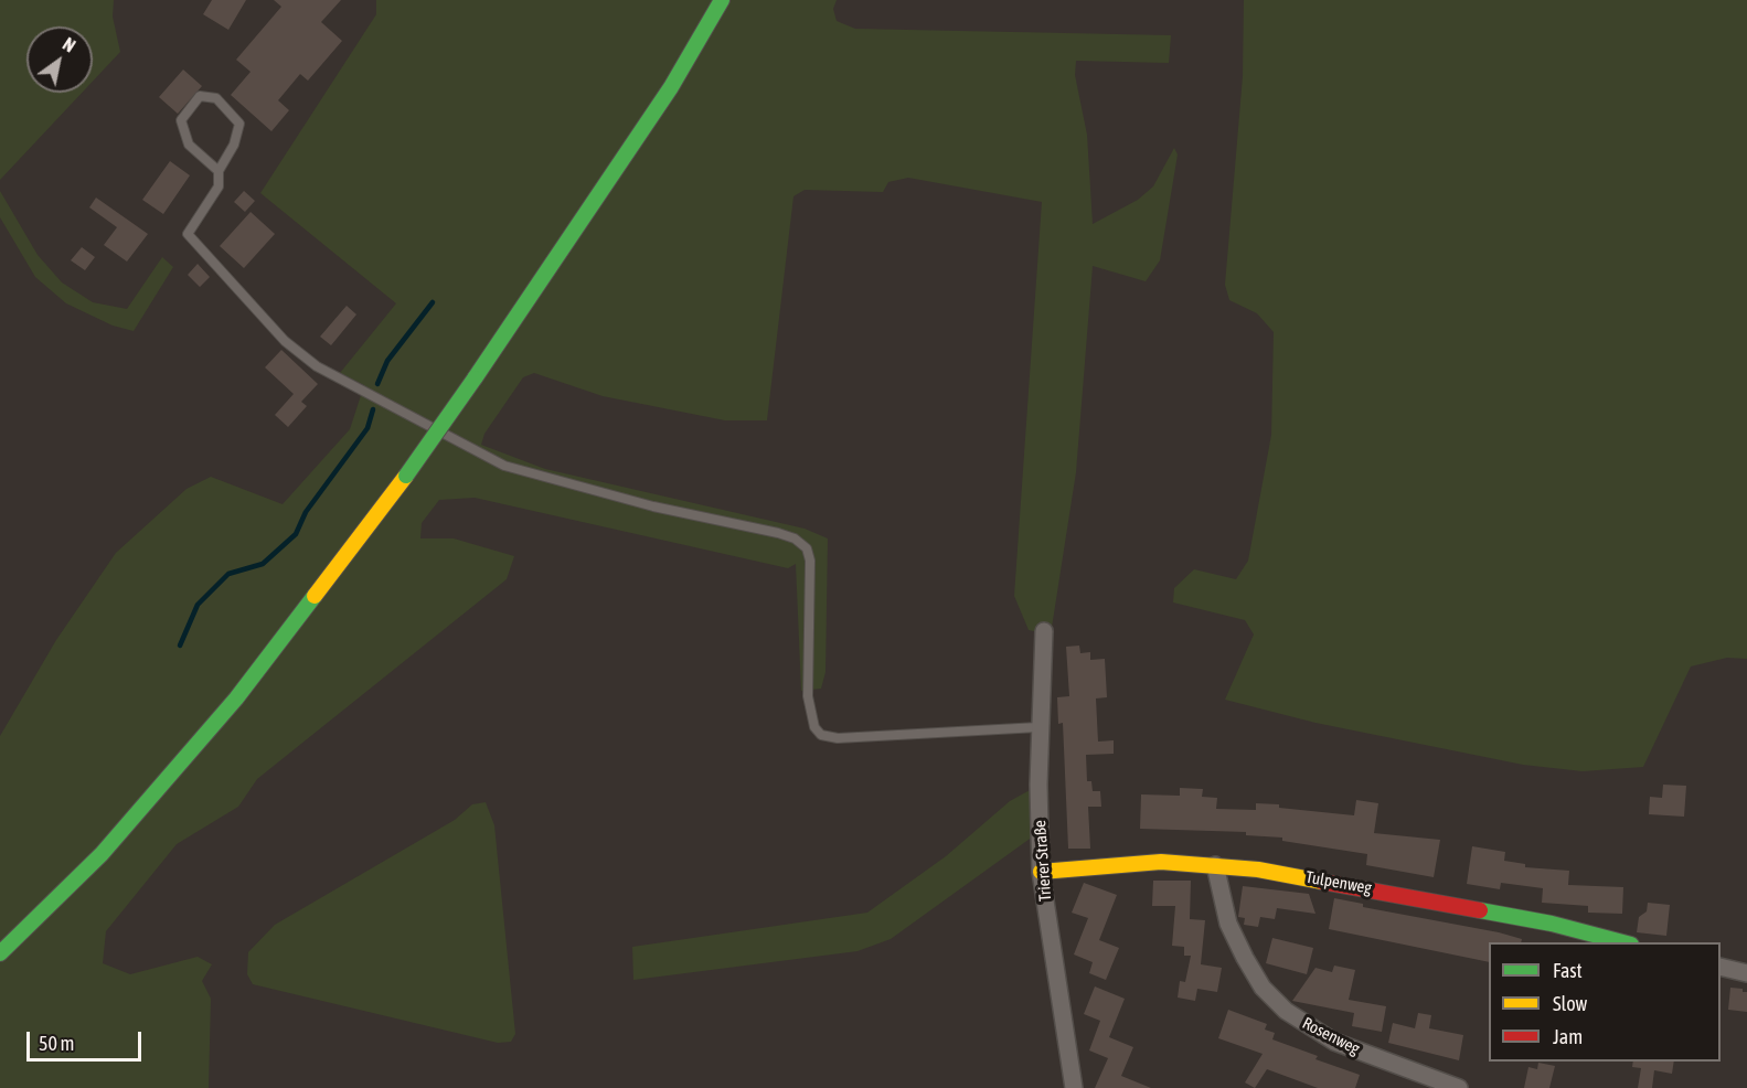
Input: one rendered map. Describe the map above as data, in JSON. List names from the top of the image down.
{
  "streets": {
    "main road": ["Tulpenweg"],
    "street": ["Trierer Straße", "Rosenweg"]
  },
  "crossings": [
    ["Trierer Straße", "Tulpenweg"],
    ["Tulpenweg", "Rosenweg"]
  ],
  "legend": ["Fast", "Slow", "Jam"],
  "scale_bar": "50 m",
  "north": "top right"
}
